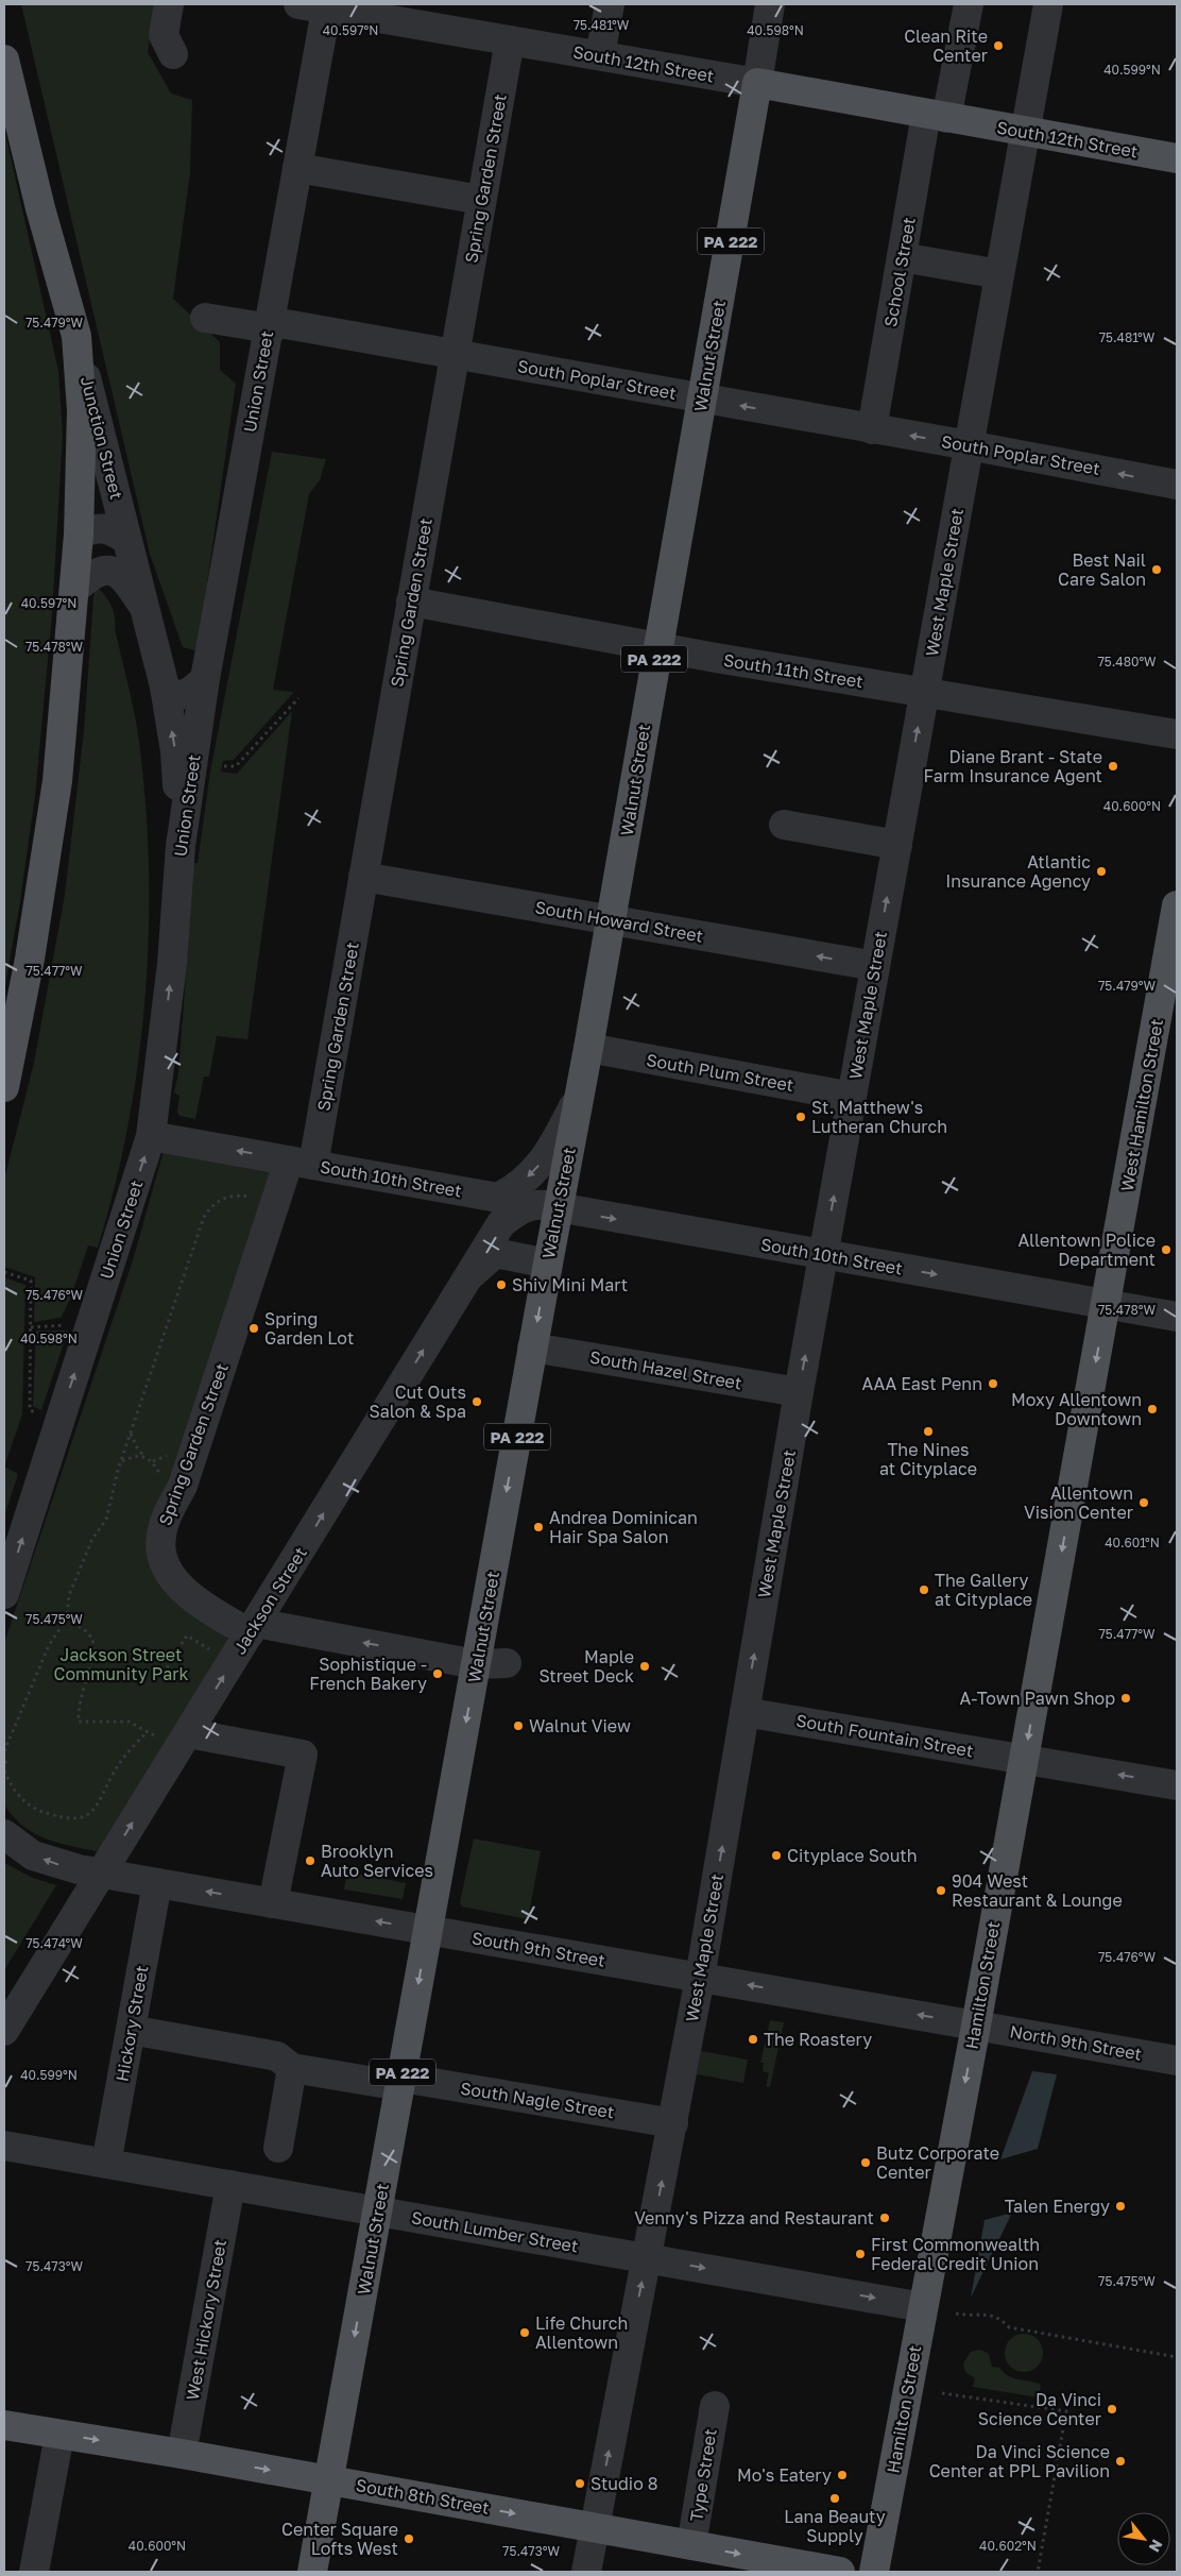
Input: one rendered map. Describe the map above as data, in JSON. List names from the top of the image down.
{
  "streets": {
    "main road": [
      "South 12th Street",
      "PA 222",
      "Walnut Street",
      "West Hamilton Street",
      "Hamilton Street",
      "South 8th Street"
    ],
    "street": [
      "Spring Garden Street",
      "School Street",
      "South Poplar Street",
      "Union Street",
      "Junction Street",
      "West Maple Street",
      "South 11th Street",
      "South Howard Street",
      "South Plum Street",
      "South 10th Street",
      "South Hazel Street",
      "Jackson Street",
      "South Fountain Street",
      "South 9th Street",
      "Hickory Street",
      "North 9th Street",
      "South Nagle Street",
      "South Lumber Street",
      "West Hickory Street",
      "Type Street"
    ]
  },
  "crossings": [
    ["South 12th Street", "Spring Garden Street"],
    ["South 12th Street", "School Street"],
    ["South 12th Street", "Walnut Street"],
    ["South 12th Street", "Union Street"],
    ["South 12th Street", "West Maple Street"],
    ["Spring Garden Street", "South Poplar Street"],
    ["Spring Garden Street", "South 11th Street"],
    ["Spring Garden Street", "South Howard Street"],
    ["Spring Garden Street", "South 10th Street"],
    ["Spring Garden Street", "Jackson Street"],
    ["PA 222", "Walnut Street"],
    ["PA 222", "South 8th Street"],
    ["School Street", "South Poplar Street"],
    ["Walnut Street", "South Poplar Street"],
    ["Walnut Street", "South 11th Street"],
    ["Walnut Street", "South Howard Street"],
    ["Walnut Street", "South Plum Street"],
    ["Walnut Street", "South 10th Street"],
    ["Walnut Street", "South Hazel Street"],
    ["Walnut Street", "Jackson Street"],
    ["Walnut Street", "South 9th Street"],
    ["Walnut Street", "South Nagle Street"],
    ["Walnut Street", "South Lumber Street"],
    ["Walnut Street", "South 8th Street"],
    ["South Poplar Street", "Union Street"],
    ["South Poplar Street", "West Maple Street"],
    ["Union Street", "Junction Street"],
    ["Union Street", "South 10th Street"],
    ["West Maple Street", "South 11th Street"],
    ["West Maple Street", "South Howard Street"],
    ["West Maple Street", "South Plum Street"],
    ["West Maple Street", "South 10th Street"],
    ["West Maple Street", "South Hazel Street"],
    ["West Maple Street", "South Fountain Street"],
    ["West Maple Street", "South 9th Street"],
    ["West Maple Street", "South Nagle Street"],
    ["West Maple Street", "South Lumber Street"],
    ["West Maple Street", "South 8th Street"],
    ["West Hamilton Street", "South 10th Street"],
    ["West Hamilton Street", "Hamilton Street"],
    ["South 10th Street", "Jackson Street"],
    ["South 10th Street", "Hamilton Street"],
    ["Jackson Street", "South 9th Street"],
    ["South Fountain Street", "Hamilton Street"],
    ["South 9th Street", "Hamilton Street"],
    ["South 9th Street", "Hickory Street"],
    ["South 9th Street", "North 9th Street"],
    ["Hamilton Street", "North 9th Street"],
    ["Hamilton Street", "South Lumber Street"],
    ["Hickory Street", "South Lumber Street"],
    ["South Lumber Street", "West Hickory Street"],
    ["West Hickory Street", "South 8th Street"],
    ["Type Street", "South 8th Street"]
  ],
  "one_way": [
    "Walnut Street",
    "South Poplar Street",
    "Union Street",
    "West Maple Street",
    "Jackson Street",
    "South Fountain Street",
    "South 9th Street",
    "Hamilton Street",
    "South 8th Street"
  ],
  "parks": ["Jackson Street Community Park"],
  "places": [
    "Clean Rite Center",
    "Best Nail Care Salon",
    "Diane Brant - State Farm Insurance Agent",
    "Atlantic Insurance Agency",
    "St. Matthew's Lutheran Church",
    "Allentown Police Department",
    "Shiv Mini Mart",
    "Spring Garden Lot",
    "AAA East Penn",
    "Cut Outs Salon & Spa",
    "Moxy Allentown Downtown",
    "The Nines at Cityplace",
    "Allentown Vision Center",
    "Andrea Dominican Hair Spa Salon",
    "The Gallery at Cityplace",
    "Maple Street Deck",
    "Sophistique - French Bakery",
    "A-Town Pawn Shop",
    "Walnut View",
    "Cityplace South",
    "Brooklyn Auto Services",
    "904 West Restaurant & Lounge",
    "The Roastery",
    "Butz Corporate Center",
    "Talen Energy",
    "Venny's Pizza and Restaurant",
    "First Commonwealth Federal Credit Union",
    "Life Church Allentown",
    "Da Vinci Science Center",
    "Da Vinci Science Center at PPL Pavilion",
    "Mo's Eatery",
    "Studio 8",
    "Lana Beauty Supply",
    "Center Square Lofts West"
  ],
  "north": "bottom right",
  "coordinates": [
    "75.481°W",
    "40.597°N",
    "40.598°N",
    "40.599°N",
    "75.479°W",
    "75.478°W",
    "75.480°W",
    "40.600°N",
    "75.477°W",
    "75.476°W",
    "40.601°N",
    "75.475°W",
    "75.474°W",
    "75.473°W",
    "40.602°N"
  ]
}
